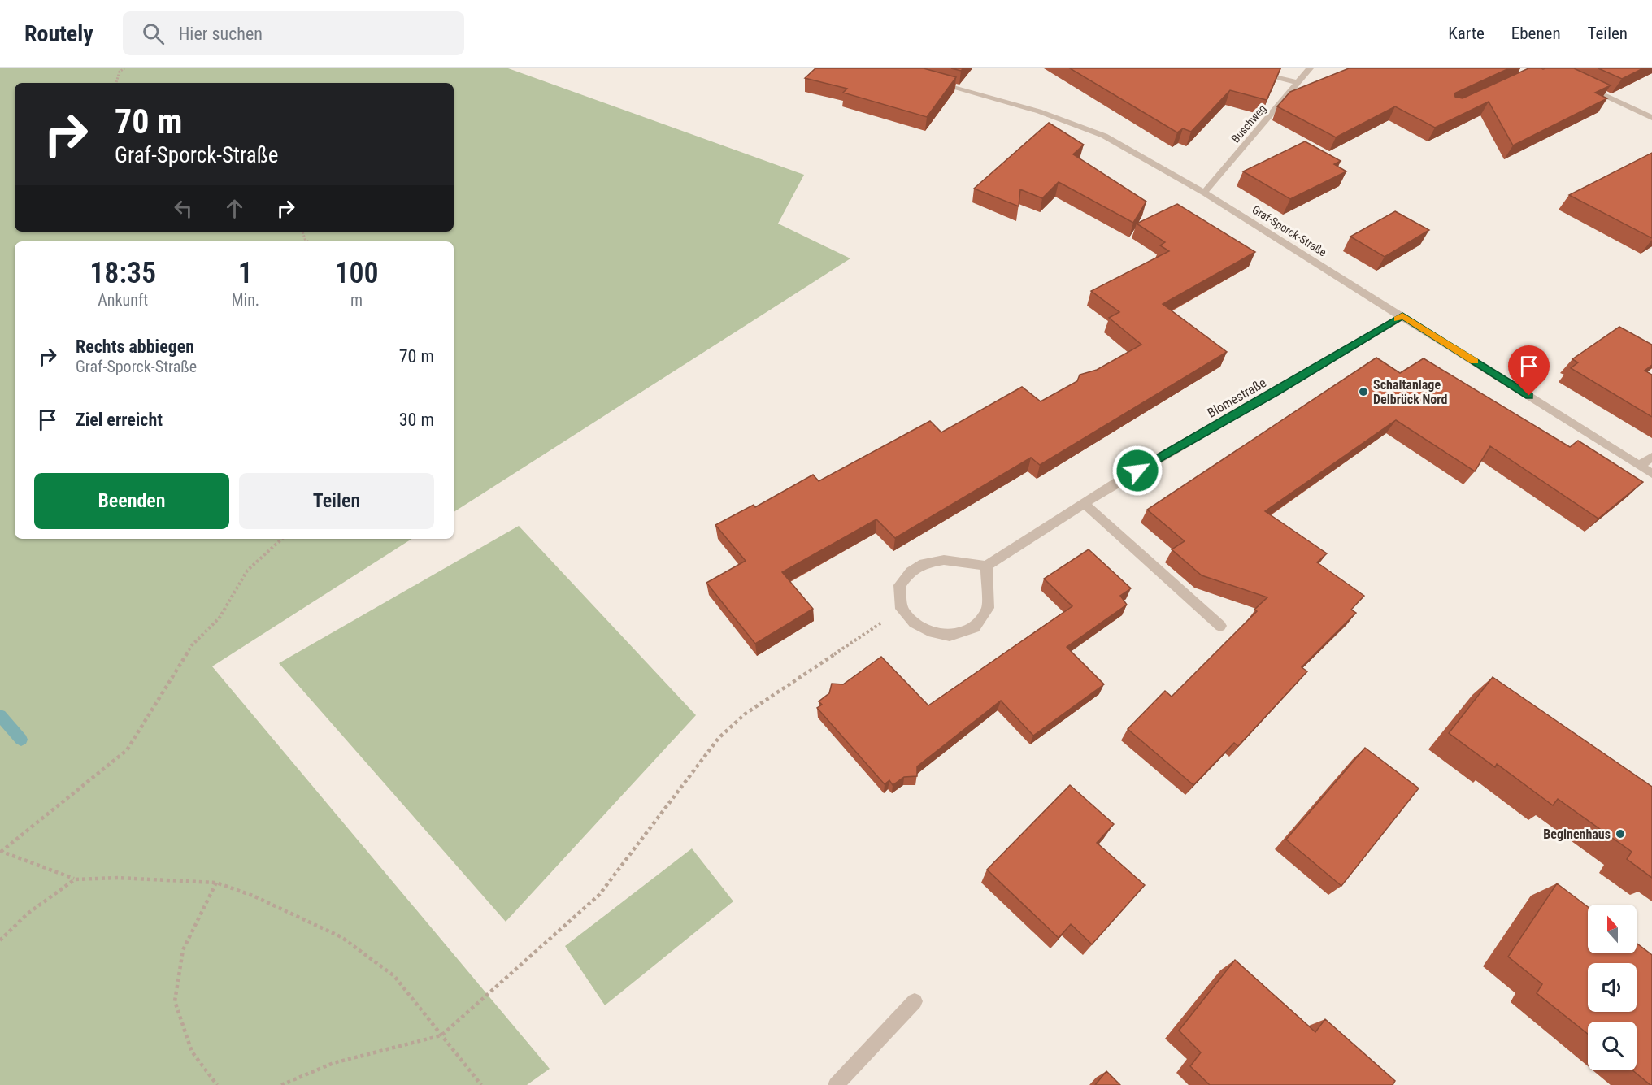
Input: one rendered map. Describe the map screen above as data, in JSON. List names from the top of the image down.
{
  "streets": {
    "street": ["Buschweg", "Graf-Sporck-Straße", "Blomestraße"]
  },
  "crossings": [
    ["Buschweg", "Graf-Sporck-Straße"],
    ["Graf-Sporck-Straße", "Blomestraße"]
  ],
  "places": ["Schaltanlage Delbrück Nord", "Beginenhaus"],
  "north": "top",
  "page": {
    "header": "Routely",
    "search": "Hier suchen",
    "nav": ["Karte", "Ebenen", "Teilen"],
    "turn": ["70 m", "Graf-Sporck-Straße"],
    "eta": [
      "18:35",
      "Ankunft",
      "1",
      "Min.",
      "100",
      "m"
    ],
    "list": [
      {
        "name": "Rechts abbiegen",
        "note": "Graf-Sporck-Straße",
        "value": "70 m"
      },
      {
        "name": "Ziel erreicht",
        "value": "30 m"
      }
    ],
    "buttons": ["Beenden", "Teilen"]
  }
}
